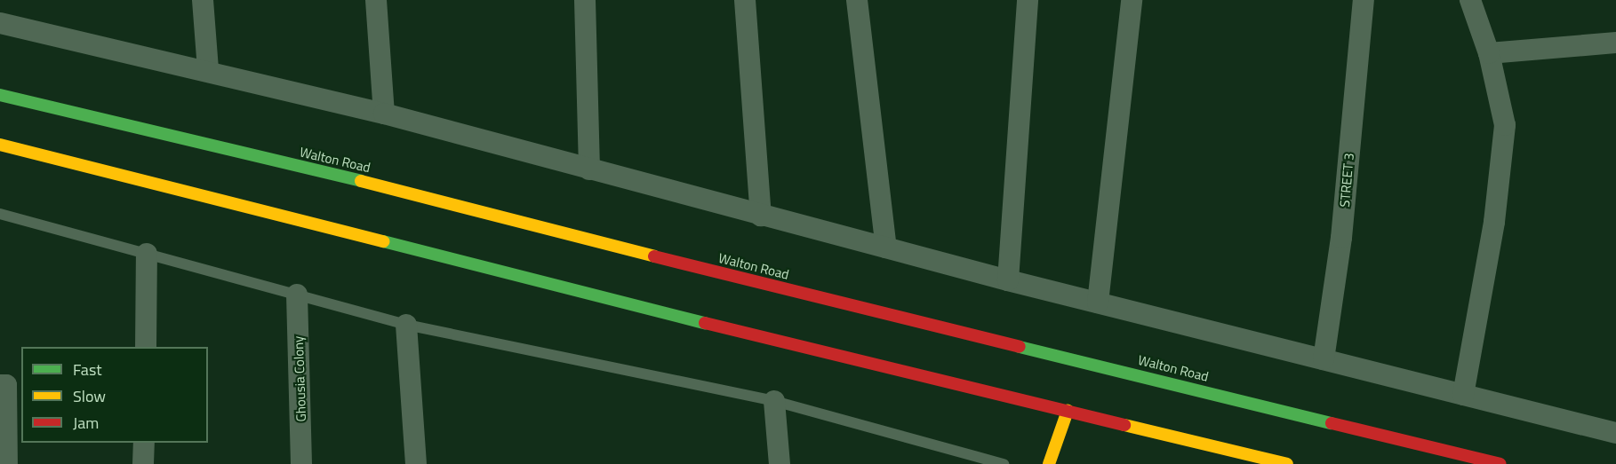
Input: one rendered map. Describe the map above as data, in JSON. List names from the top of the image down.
{
  "streets": {
    "main road": ["Walton Road"],
    "street": ["STREET 3", "Ghousia Colony"]
  },
  "legend": ["Fast", "Slow", "Jam"]
}
